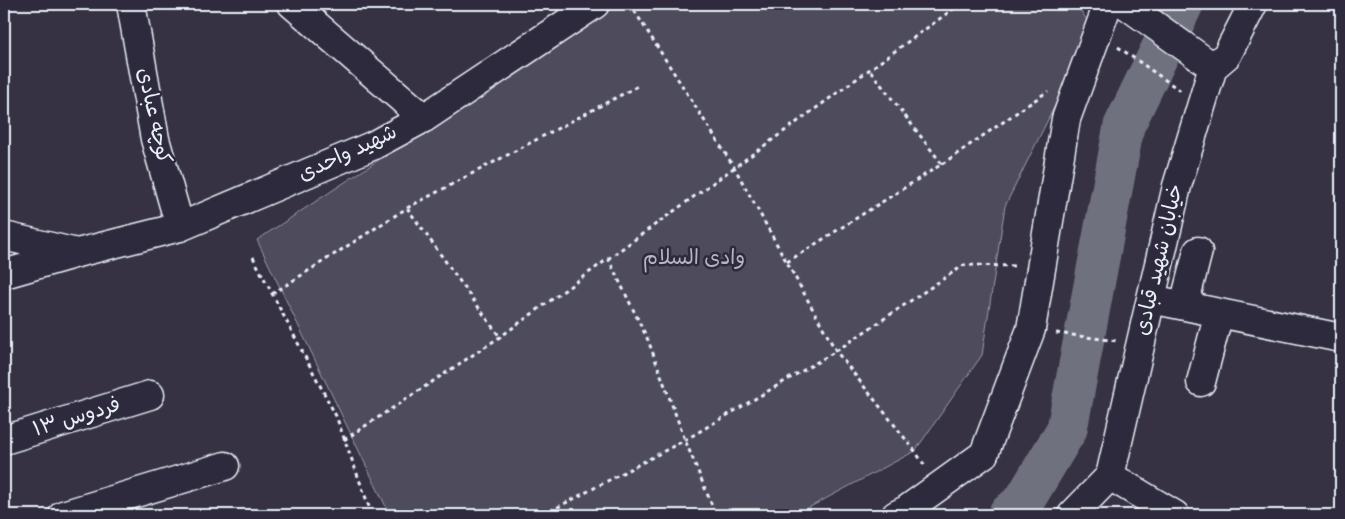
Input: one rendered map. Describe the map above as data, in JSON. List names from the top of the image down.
{
  "streets": {
    "street": [
      "کوچه عبادی",
      "شهید واحدی",
      "خیابان شهید قبادی",
      "فردوس ۱۳"
    ]
  },
  "crossings": [
    ["کوچه عبادی", "شهید واحدی"]
  ],
  "parks": ["وادی السلام"]
}
